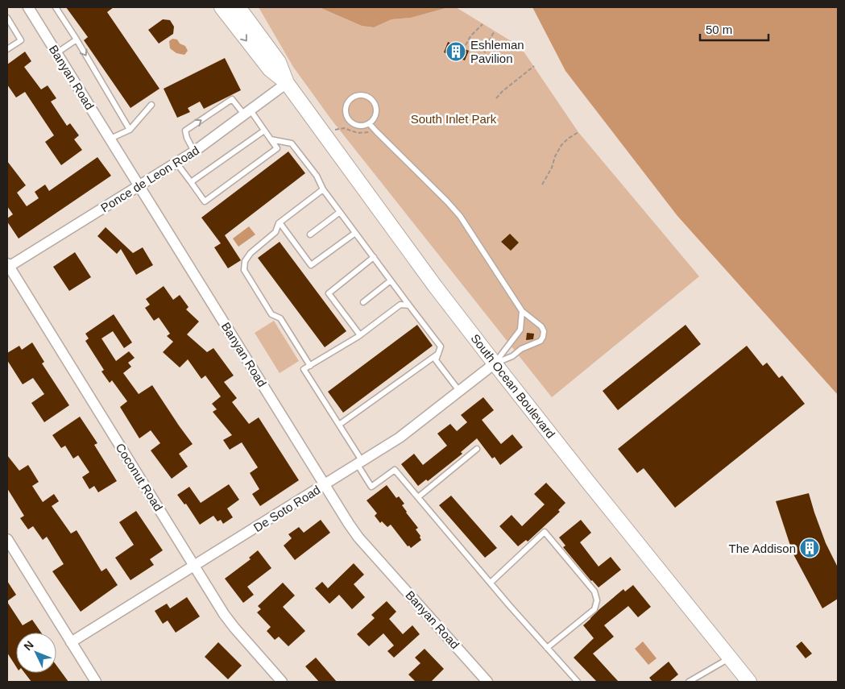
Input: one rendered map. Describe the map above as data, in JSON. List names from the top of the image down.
{
  "streets": {
    "main road": ["South Ocean Boulevard"],
    "street": [
      "Banyan Road",
      "Ponce de Leon Road",
      "Coconut Road",
      "De Soto Road"
    ]
  },
  "crossings": [
    ["Banyan Road", "Ponce de Leon Road"],
    ["Banyan Road", "De Soto Road"],
    ["Ponce de Leon Road", "South Ocean Boulevard"],
    ["Ponce de Leon Road", "Coconut Road"],
    ["South Ocean Boulevard", "De Soto Road"],
    ["Coconut Road", "De Soto Road"]
  ],
  "parks": ["South Inlet Park"],
  "places": {
    "building": ["Eshleman Pavilion", "The Addison"]
  },
  "scale_bar": "50 m",
  "north": "top left"
}
